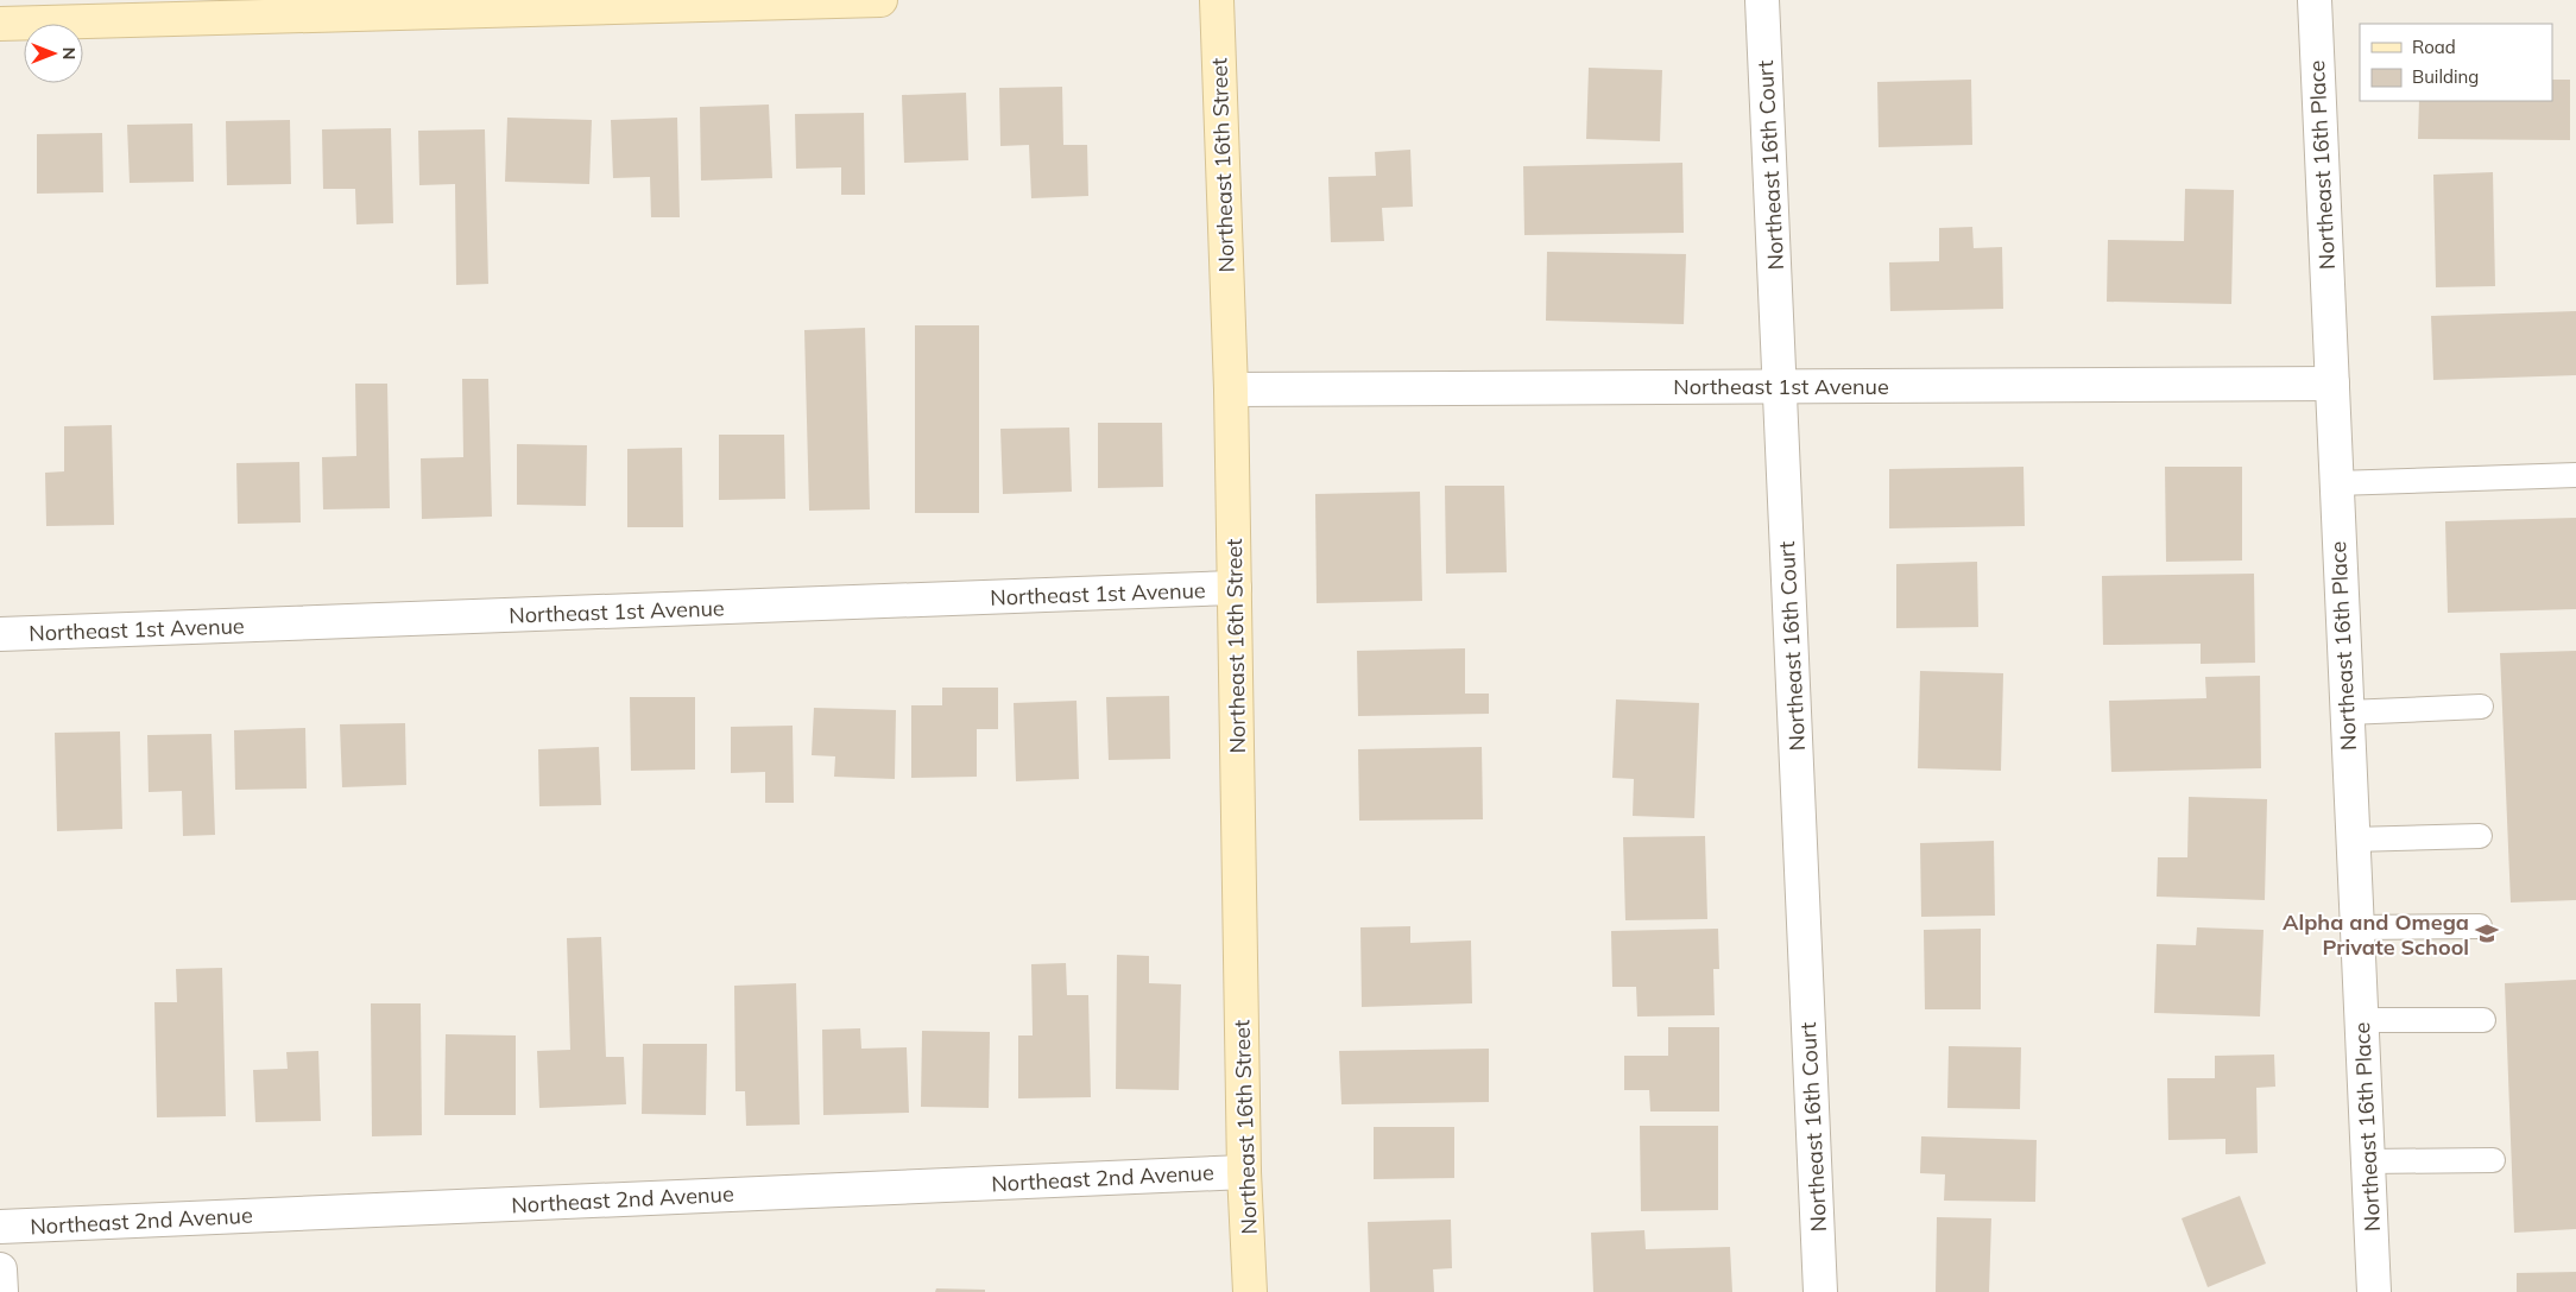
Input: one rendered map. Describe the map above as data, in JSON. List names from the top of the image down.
{
  "streets": {
    "street": [
      "Northeast 16th Street",
      "Northeast 16th Court",
      "Northeast 16th Place",
      "Northeast 1st Avenue",
      "Northeast 2nd Avenue"
    ]
  },
  "crossings": [
    ["Northeast 16th Street", "Northeast 1st Avenue"],
    ["Northeast 16th Street", "Northeast 2nd Avenue"],
    ["Northeast 16th Court", "Northeast 1st Avenue"],
    ["Northeast 16th Place", "Northeast 1st Avenue"]
  ],
  "places": {
    "school or university": ["Alpha and Omega Private School"]
  },
  "legend": ["Road", "Building"],
  "north": "right"
}
